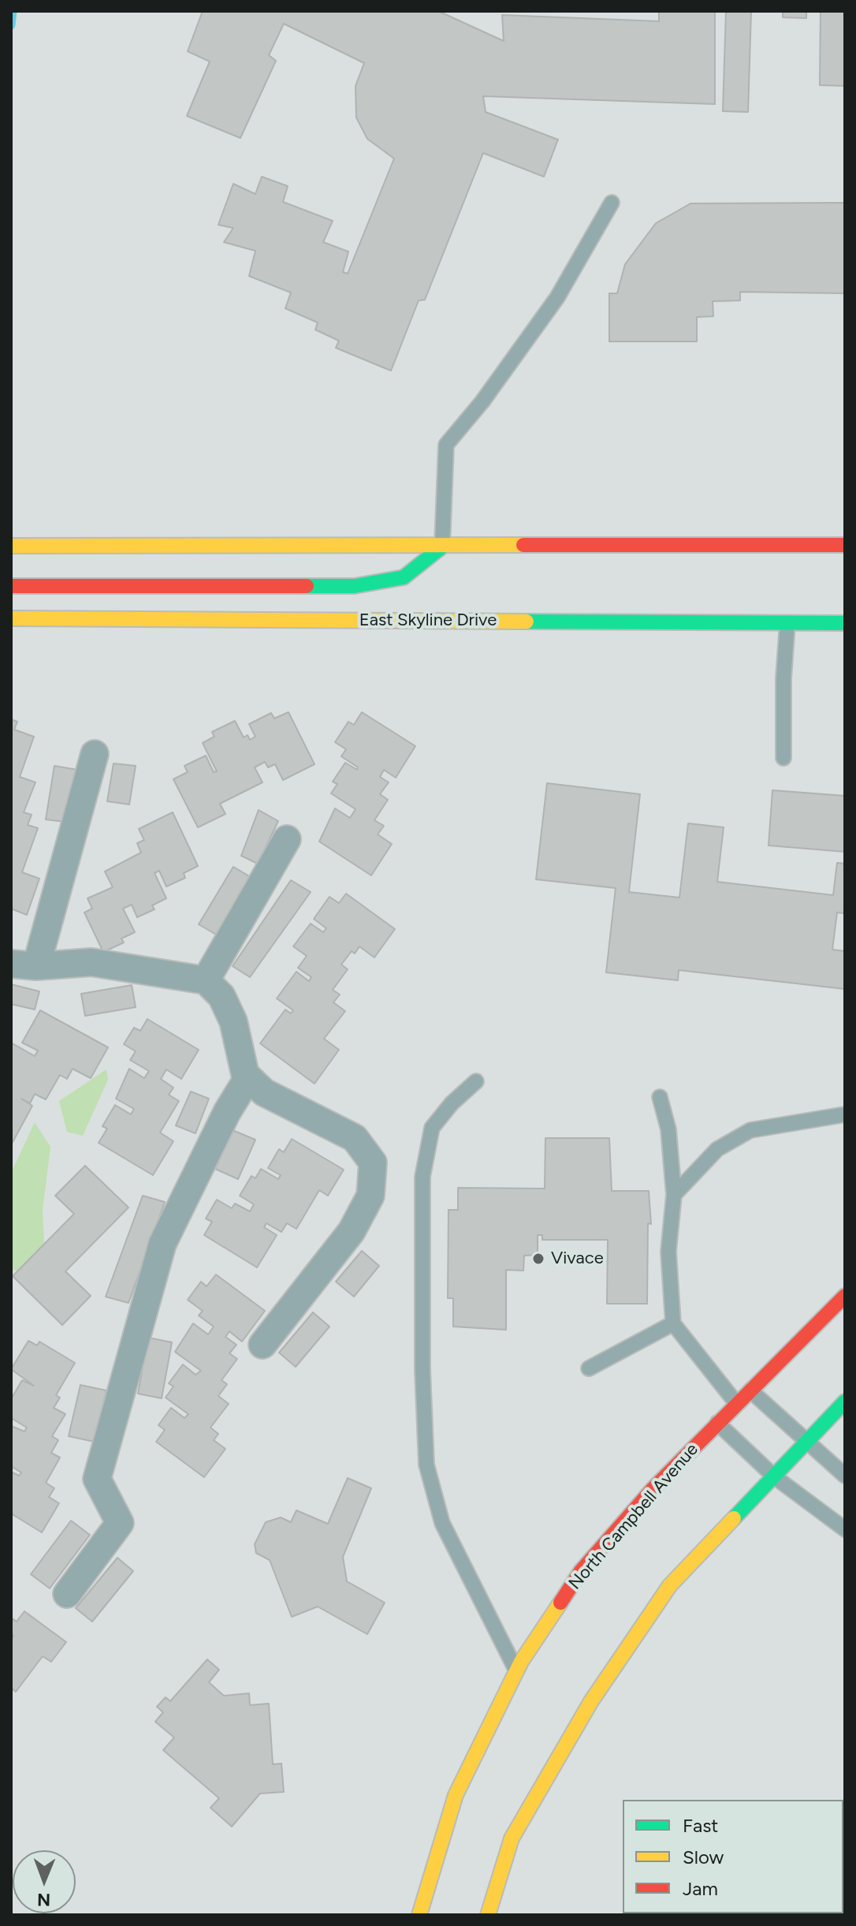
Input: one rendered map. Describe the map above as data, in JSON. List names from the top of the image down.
{
  "streets": {
    "main road": ["East Skyline Drive", "North Campbell Avenue"]
  },
  "places": ["Vivace"],
  "legend": ["Fast", "Slow", "Jam"],
  "north": "bottom"
}
